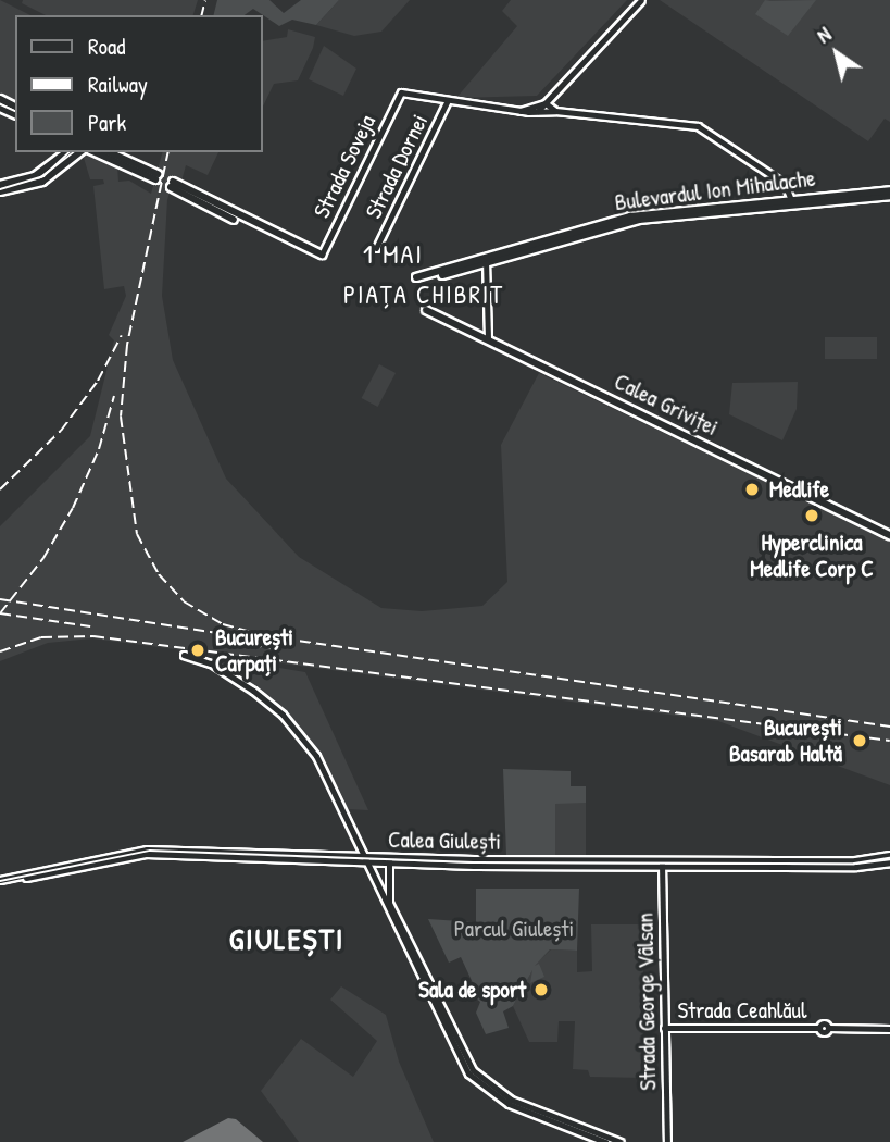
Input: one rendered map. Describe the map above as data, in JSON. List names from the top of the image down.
{
  "streets": {
    "main road": ["Bulevardul Ion Mihalache", "Calea Griviței"],
    "street": [
      "Strada Soveja",
      "Strada Dornei",
      "Calea Giulești",
      "Strada George Vâlsan",
      "Strada Ceahlăul"
    ]
  },
  "crossings": [
    ["Strada Soveja", "Strada Dornei"],
    ["Calea Giulești", "Strada George Vâlsan"],
    ["Strada George Vâlsan", "Strada Ceahlăul"]
  ],
  "districts": ["1 MAI", "PIAȚA CHIBRIT", "GIULEȘTI"],
  "parks": ["Parcul Giulești"],
  "places": [
    "Medlife",
    "Hyperclinica Medlife Corp C",
    "București Carpați",
    "București Basarab Haltă",
    "Sala de sport"
  ],
  "legend": ["Road", "Railway", "Park"],
  "north": "top left"
}
